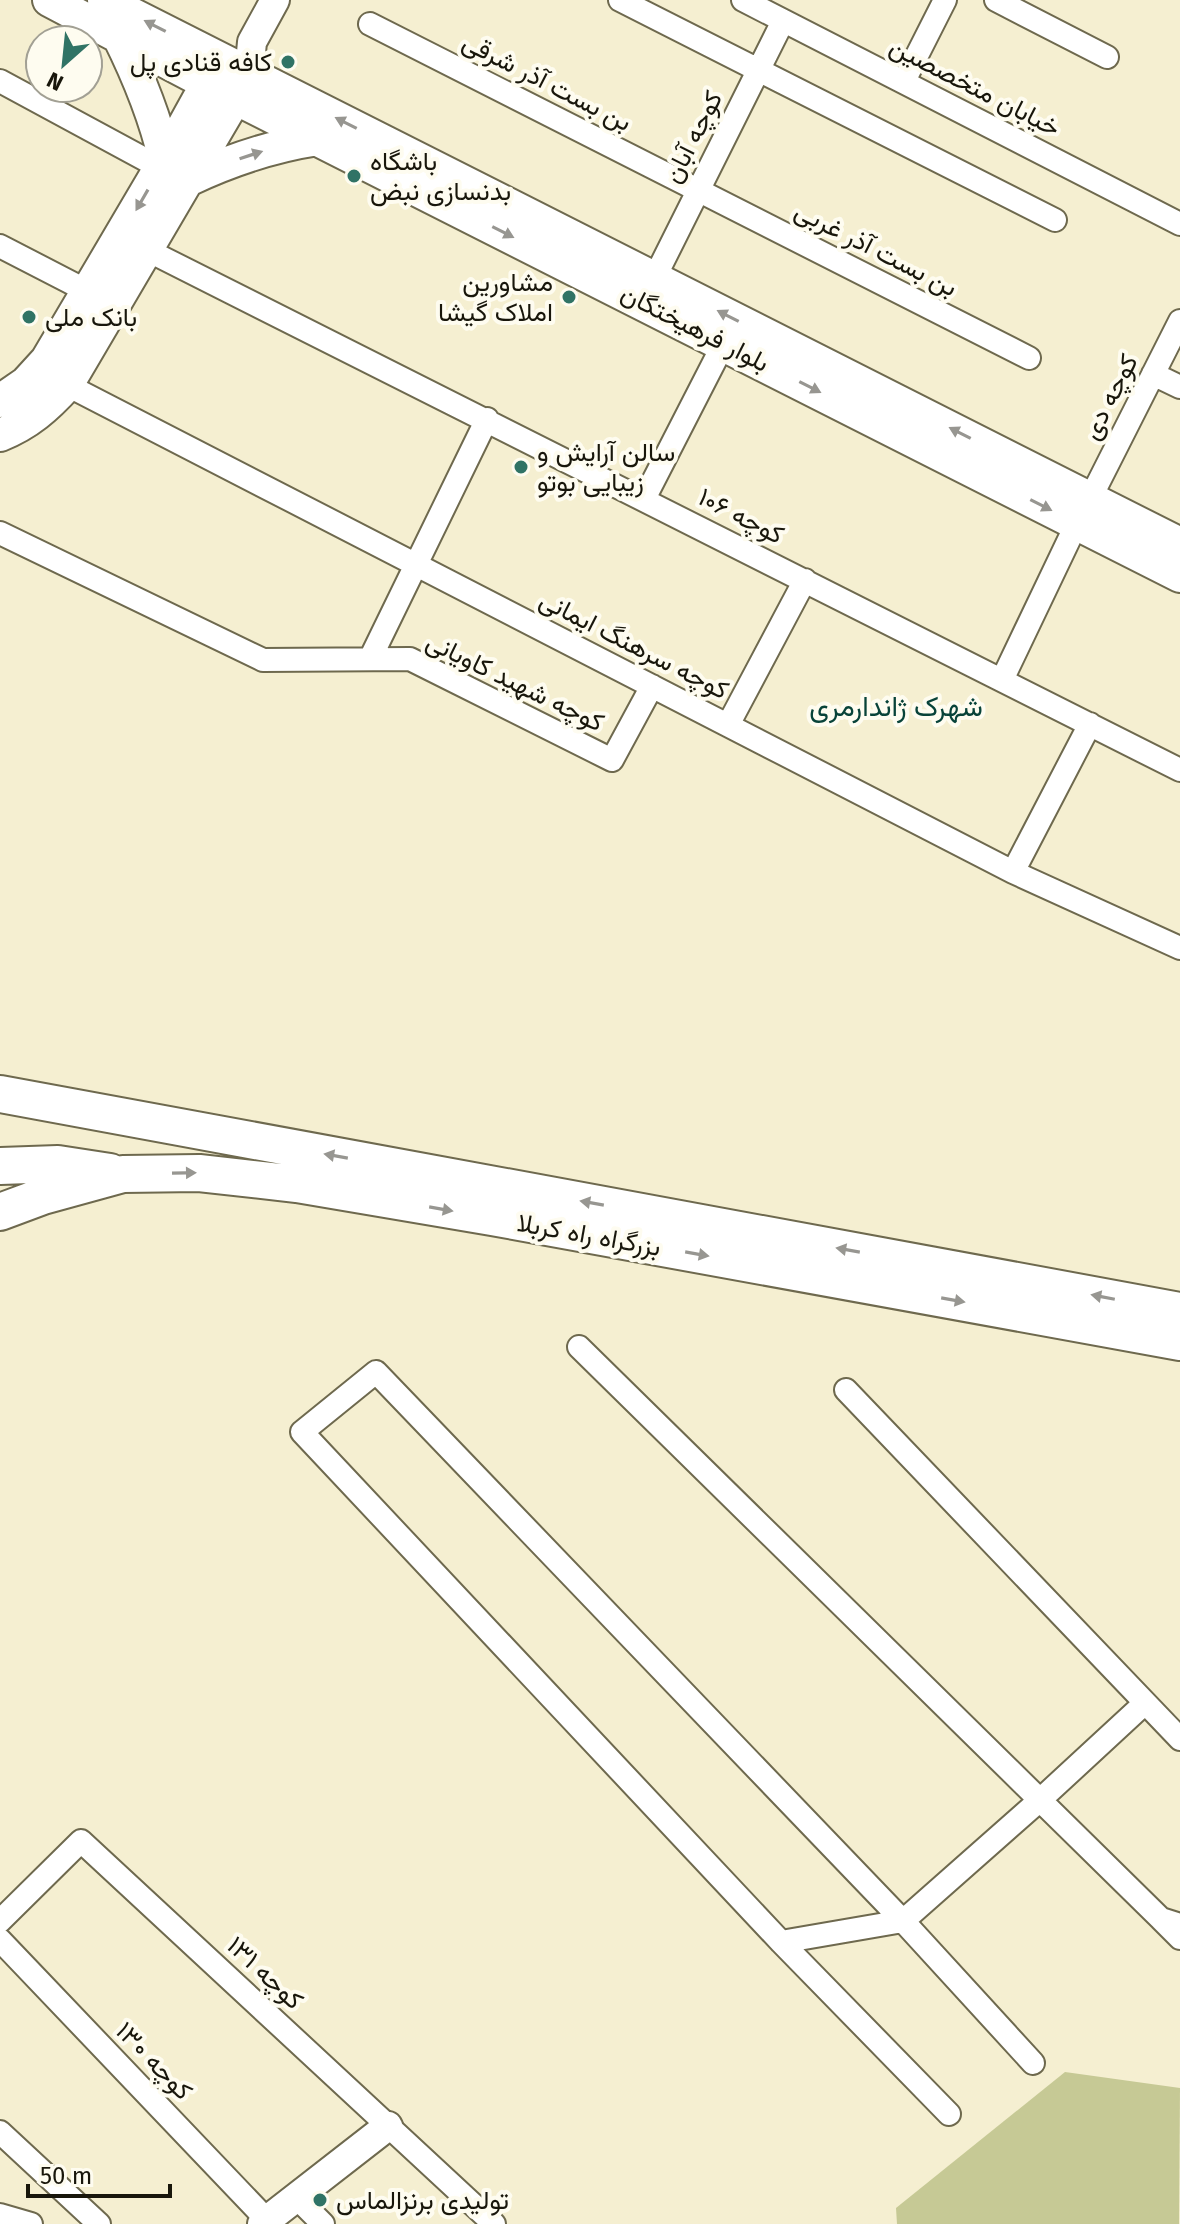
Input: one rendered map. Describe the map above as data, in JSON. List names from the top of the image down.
{
  "streets": {
    "highway": ["بزرگراه راه کربلا"],
    "main road": ["بلوار فرهیختگان"],
    "street": [
      "بن بست آذر شرقی",
      "خیابان متخصصین",
      "کوچه آبان",
      "بن بست آذر غربی",
      "کوچه دی",
      "کوچه ۱۰۶",
      "کوچه سرهنگ ایمانی",
      "کوچه شهید کاویانی",
      "کوچه ۱۳۱",
      "کوچه ۱۳۰"
    ]
  },
  "crossings": [
    ["بن بست آذر شرقی", "کوچه آبان"],
    ["بن بست آذر شرقی", "بن بست آذر غربی"],
    ["خیابان متخصصین", "کوچه آبان"],
    ["کوچه آبان", "بن بست آذر غربی"],
    ["کوچه آبان", "بلوار فرهیختگان"],
    ["بلوار فرهیختگان", "کوچه دی"],
    ["کوچه دی", "کوچه ۱۰۶"],
    ["کوچه سرهنگ ایمانی", "کوچه شهید کاویانی"]
  ],
  "districts": ["شهرک ژاندارمری"],
  "places": [
    "کافه قنادی پل",
    "باشگاه بدنسازی نبض",
    "مشاورین املاک گیشا",
    "بانک ملی",
    "سالن آرایش و زیبایی بوتو",
    "تولیدی برنزالماس"
  ],
  "scale_bar": "50 m",
  "north": "bottom left"
}
